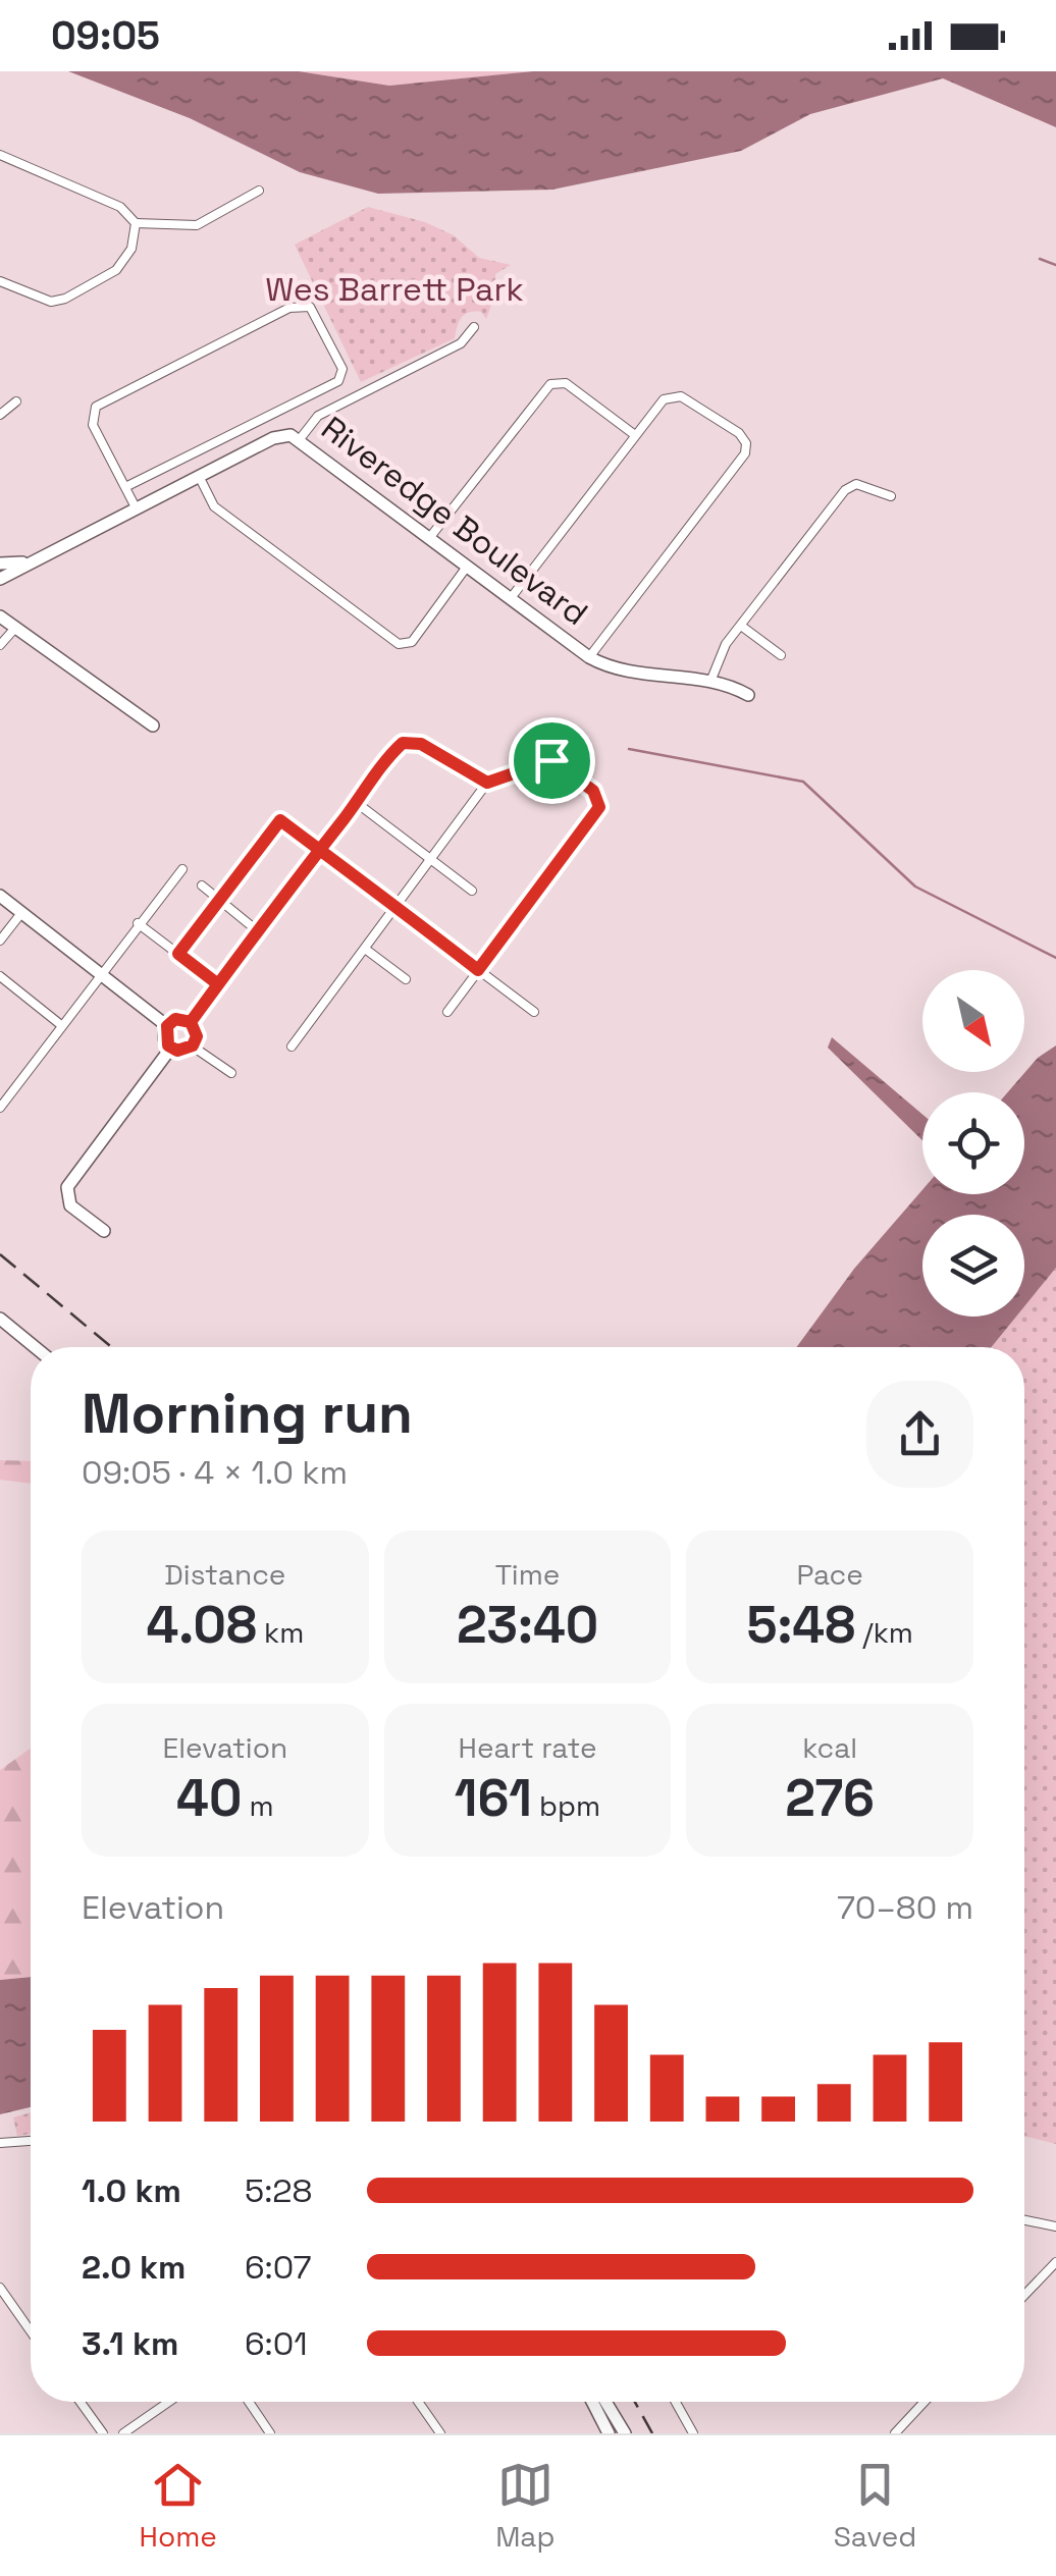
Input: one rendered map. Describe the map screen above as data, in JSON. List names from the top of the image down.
{
  "streets": {
    "street": ["Riveredge Boulevard"]
  },
  "parks": ["Wes Barrett Park"],
  "north": "bottom right",
  "page": {
    "status": "09:05",
    "heading": ["Morning run", "09:05 · 4 × 1.0 km"],
    "stats": [
      ["Distance", "4.08 km"],
      ["Time", "23:40"],
      ["Pace", "5:48 /km"],
      ["Elevation", "40 m"],
      ["Heart rate", "161 bpm"],
      ["kcal", "276"]
    ],
    "chart": ["Elevation", "70–80 m"],
    "list": [
      {
        "name": "1.0 km",
        "note": "5:28"
      },
      {
        "name": "2.0 km",
        "note": "6:07"
      },
      {
        "name": "3.1 km",
        "note": "6:01"
      }
    ],
    "tabs": ["Home", "Map", "Saved"]
  }
}
